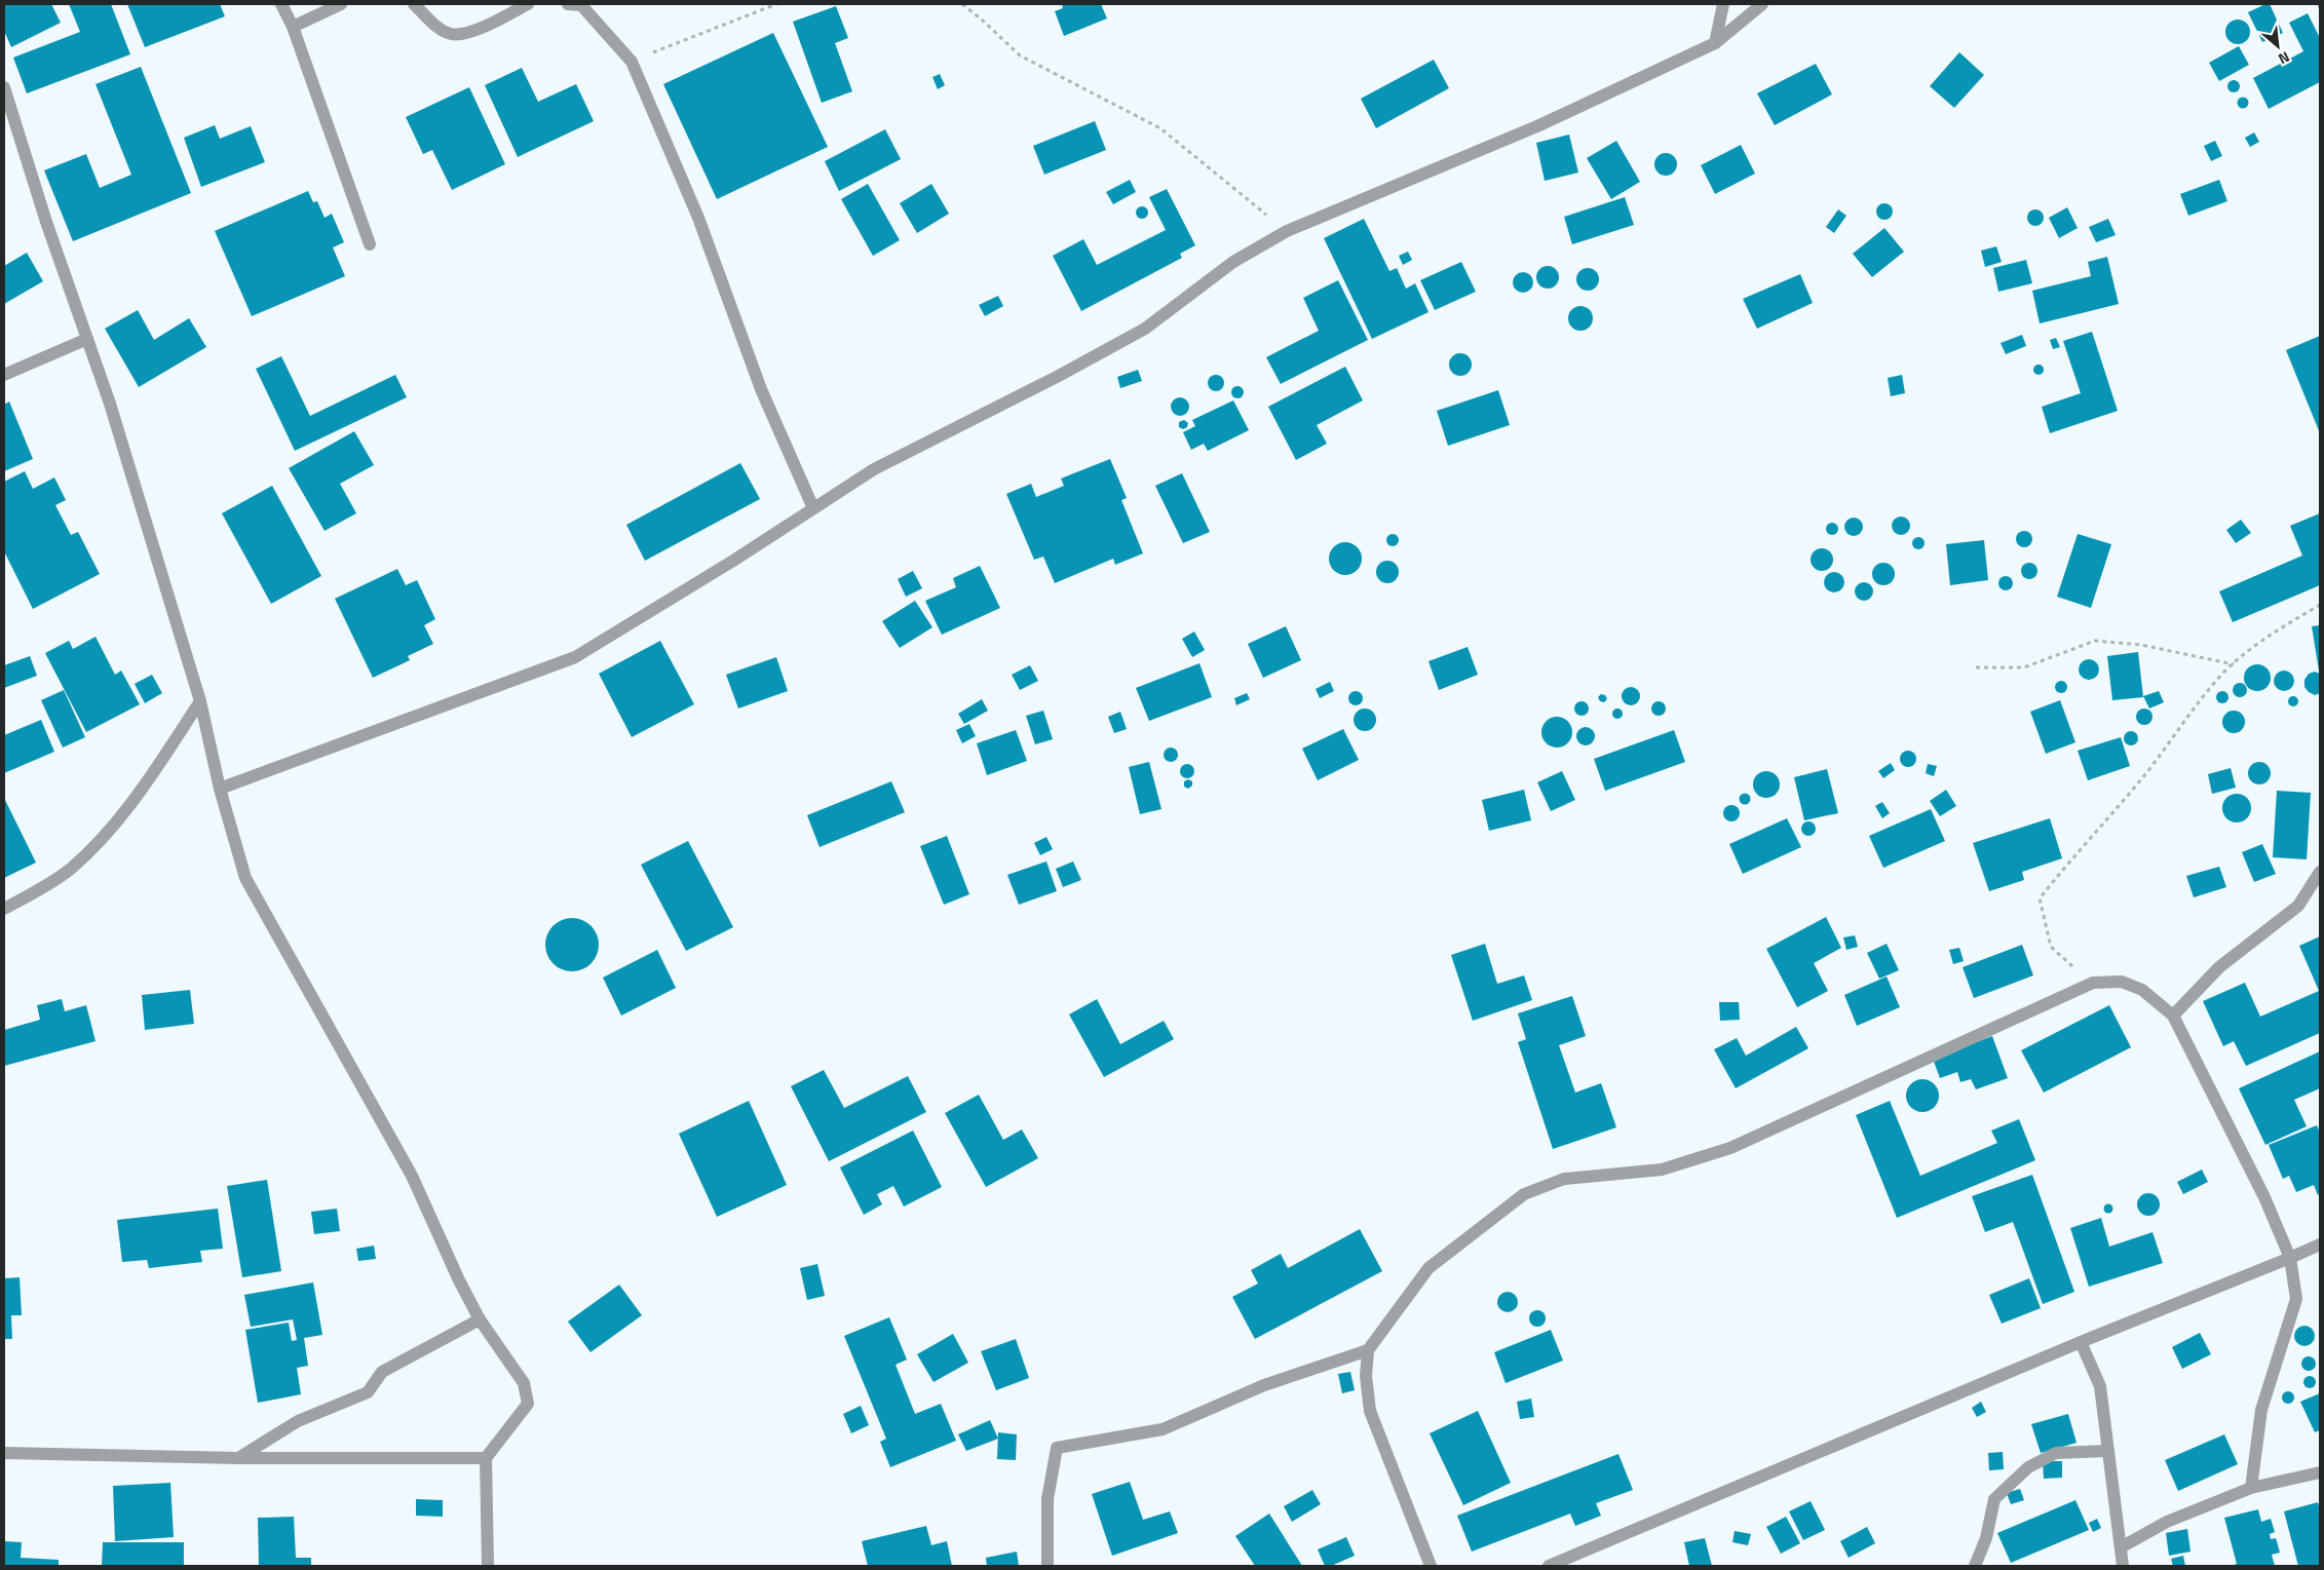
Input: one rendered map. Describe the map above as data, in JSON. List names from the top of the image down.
{
  "north": "bottom right"
}
